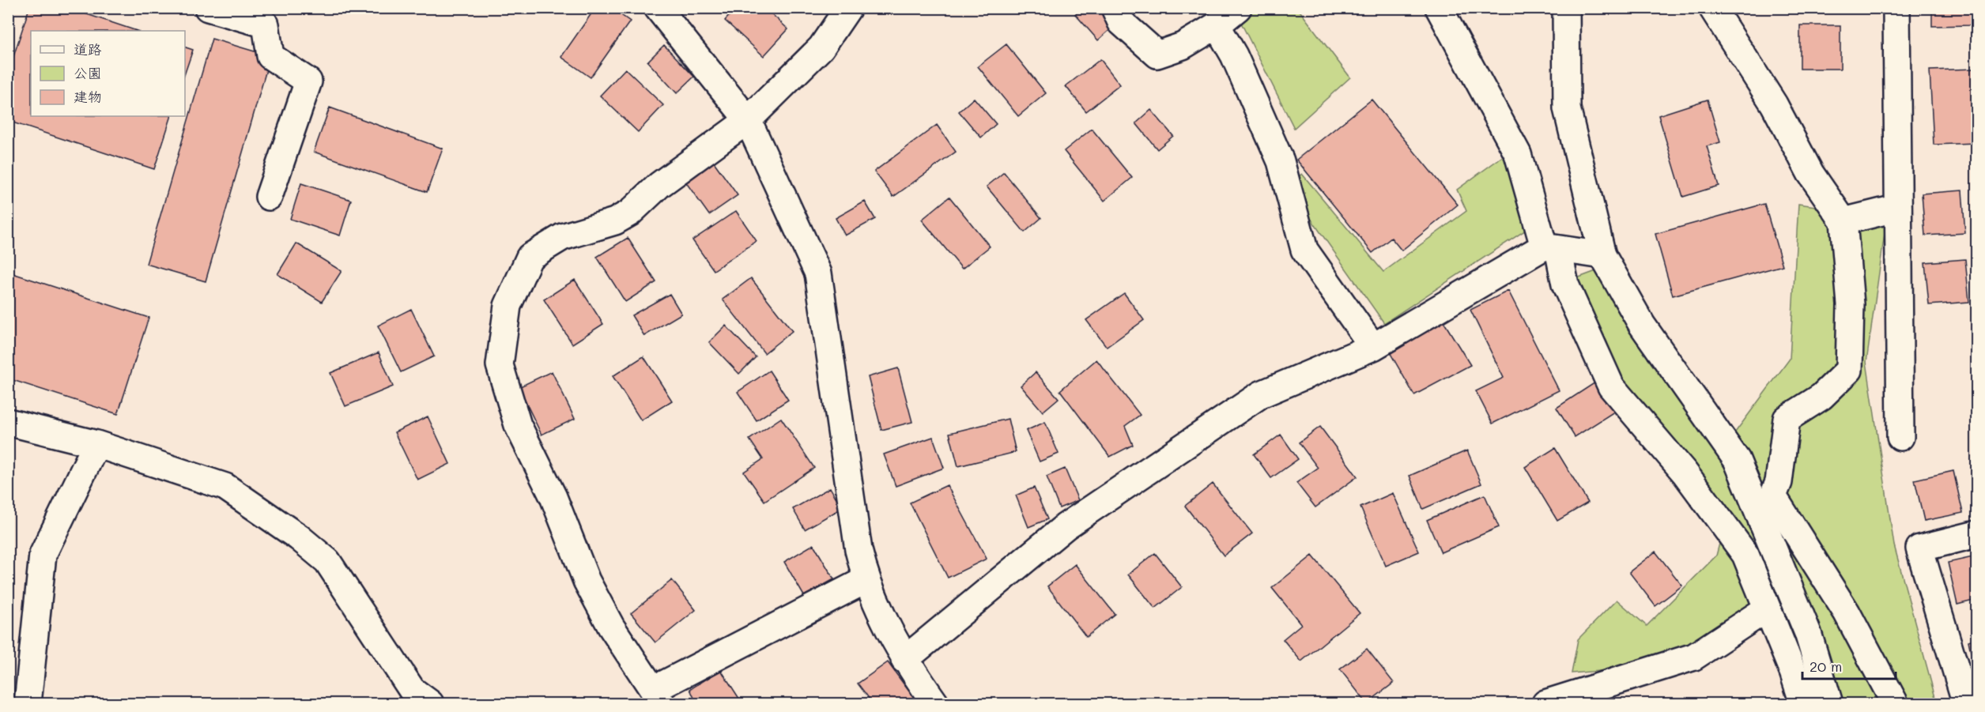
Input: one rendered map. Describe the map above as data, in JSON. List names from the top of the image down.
{
  "legend": ["道路", "公園", "建物"],
  "scale_bar": "20 m"
}
